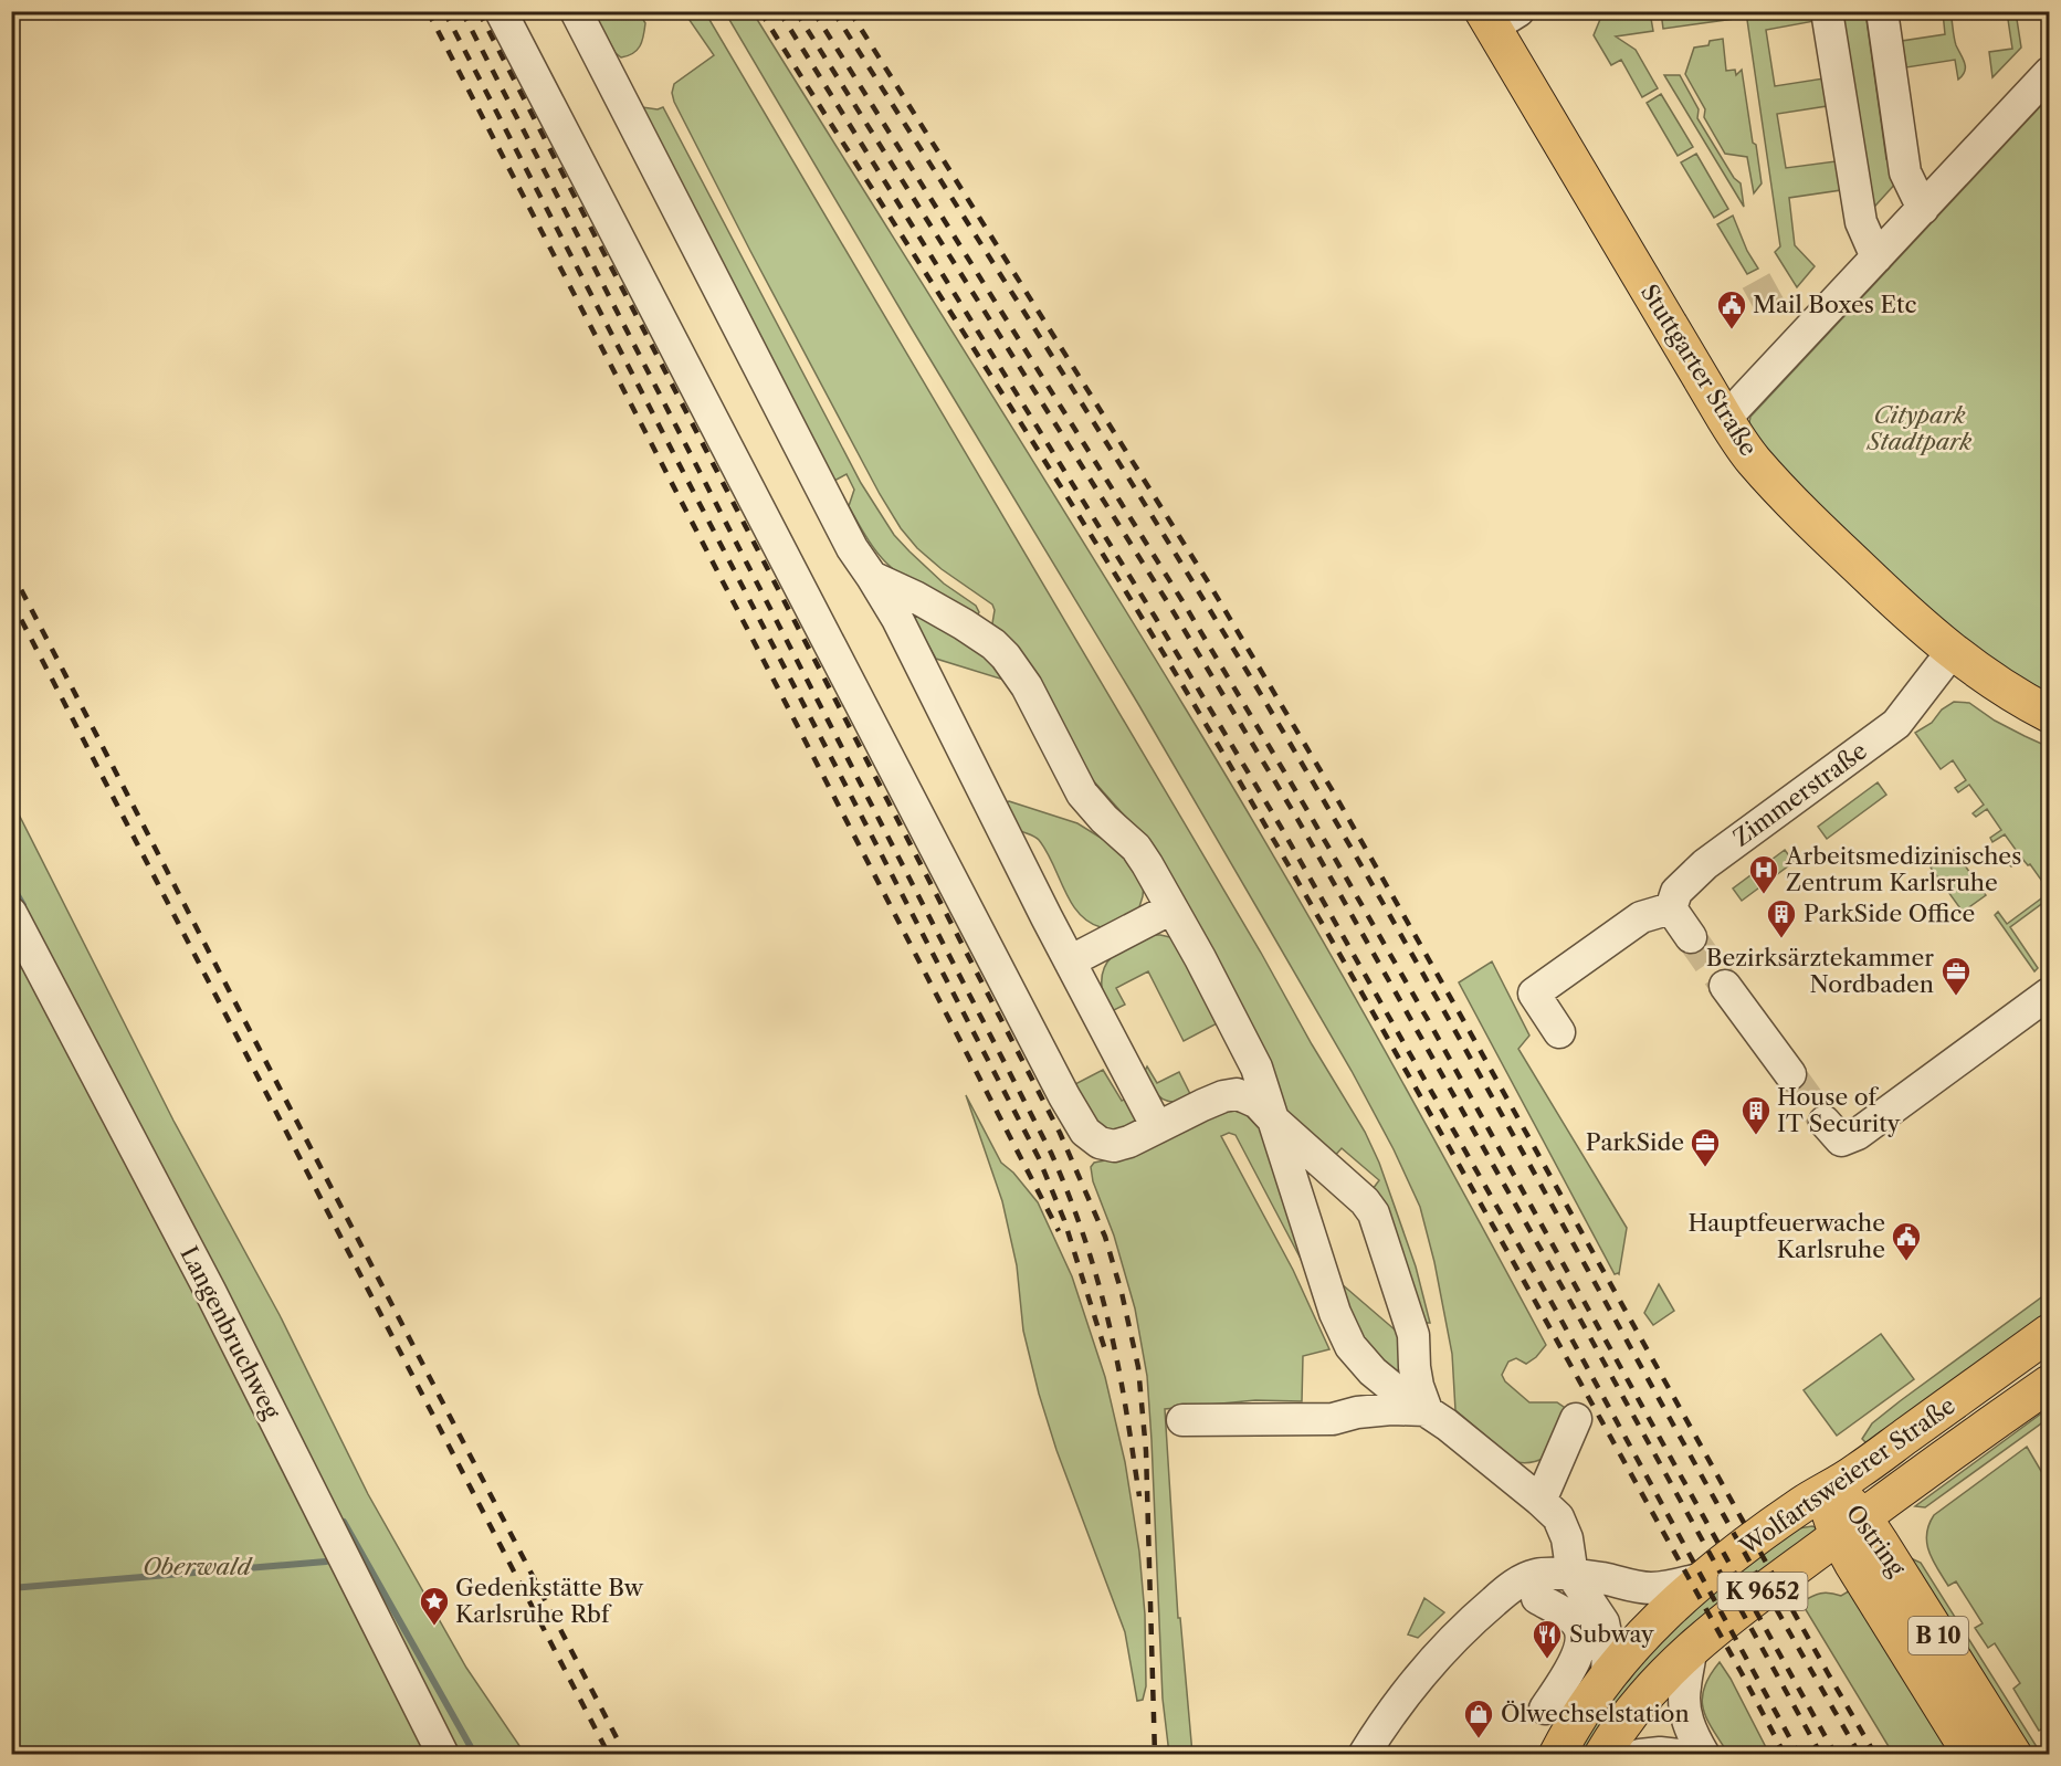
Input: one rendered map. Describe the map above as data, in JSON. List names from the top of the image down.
{
  "streets": {
    "main road": [
      "Stuttgarter Straße",
      "Wolfartsweierer Straße",
      "Ostring",
      "K 9652",
      "B 10"
    ],
    "street": ["Zimmerstraße", "Langenbruchweg"]
  },
  "crossings": [
    ["Stuttgarter Straße", "Zimmerstraße"],
    ["Wolfartsweierer Straße", "Ostring"]
  ],
  "parks": ["Citypark Stadtpark", "Oberwald"],
  "places": {
    "public building": ["Mail Boxes Etc", "Hauptfeuerwache Karlsruhe"],
    "hospital": ["Arbeitsmedizinisches Zentrum Karlsruhe"],
    "building": ["ParkSide Office", "House of IT Security"],
    "office": ["Bezirksärztekammer Nordbaden", "ParkSide"],
    "place": ["Gedenkstätte Bw Karlsruhe Rbf"],
    "restaurant": ["Subway"],
    "shop": ["Ölwechselstation"]
  }
}
